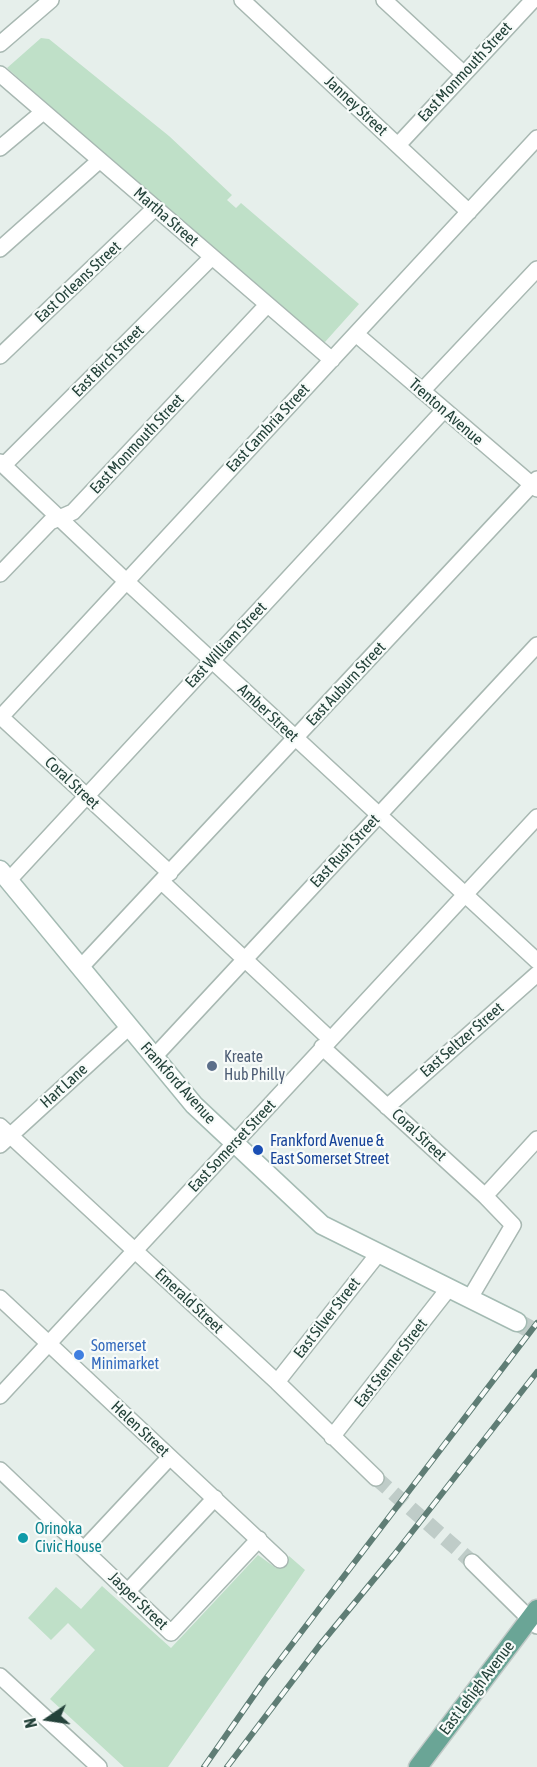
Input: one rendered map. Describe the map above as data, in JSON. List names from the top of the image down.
{
  "streets": {
    "main road": ["Frankford Avenue", "East Lehigh Avenue"],
    "street": [
      "East Monmouth Street",
      "Janney Street",
      "Martha Street",
      "East Orleans Street",
      "East Birch Street",
      "Trenton Avenue",
      "East Cambria Street",
      "East William Street",
      "East Auburn Street",
      "Amber Street",
      "Coral Street",
      "East Rush Street",
      "East Seltzer Street",
      "Hart Lane",
      "East Somerset Street",
      "Emerald Street",
      "East Silver Street",
      "East Sterner Street",
      "Helen Street",
      "Jasper Street"
    ]
  },
  "crossings": [
    ["East Monmouth Street", "Janney Street"],
    ["East Monmouth Street", "Martha Street"],
    ["East Monmouth Street", "Amber Street"],
    ["Janney Street", "East Cambria Street"],
    ["Martha Street", "East Orleans Street"],
    ["Martha Street", "East Birch Street"],
    ["Martha Street", "East Cambria Street"],
    ["East Birch Street", "Amber Street"],
    ["Trenton Avenue", "East Cambria Street"],
    ["Trenton Avenue", "East William Street"],
    ["Trenton Avenue", "East Auburn Street"],
    ["East Cambria Street", "Amber Street"],
    ["East Cambria Street", "Coral Street"],
    ["East William Street", "Amber Street"],
    ["East William Street", "Coral Street"],
    ["East William Street", "Frankford Avenue"],
    ["East Auburn Street", "Amber Street"],
    ["East Auburn Street", "Coral Street"],
    ["East Auburn Street", "Frankford Avenue"],
    ["Amber Street", "East Rush Street"],
    ["Amber Street", "East Somerset Street"],
    ["Coral Street", "East Rush Street"],
    ["Coral Street", "East Seltzer Street"],
    ["Coral Street", "Frankford Avenue"],
    ["Coral Street", "East Somerset Street"],
    ["East Rush Street", "Frankford Avenue"],
    ["Frankford Avenue", "Hart Lane"],
    ["Frankford Avenue", "East Somerset Street"],
    ["Frankford Avenue", "East Silver Street"],
    ["Frankford Avenue", "East Sterner Street"],
    ["Hart Lane", "Emerald Street"],
    ["East Somerset Street", "Emerald Street"],
    ["East Somerset Street", "Helen Street"],
    ["Emerald Street", "East Silver Street"],
    ["Emerald Street", "East Sterner Street"],
    ["Helen Street", "Jasper Street"]
  ],
  "places": [
    "Kreate Hub Philly",
    "Frankford Avenue & East Somerset Street",
    "Somerset Minimarket",
    "Orinoka Civic House"
  ],
  "north": "left"
}
